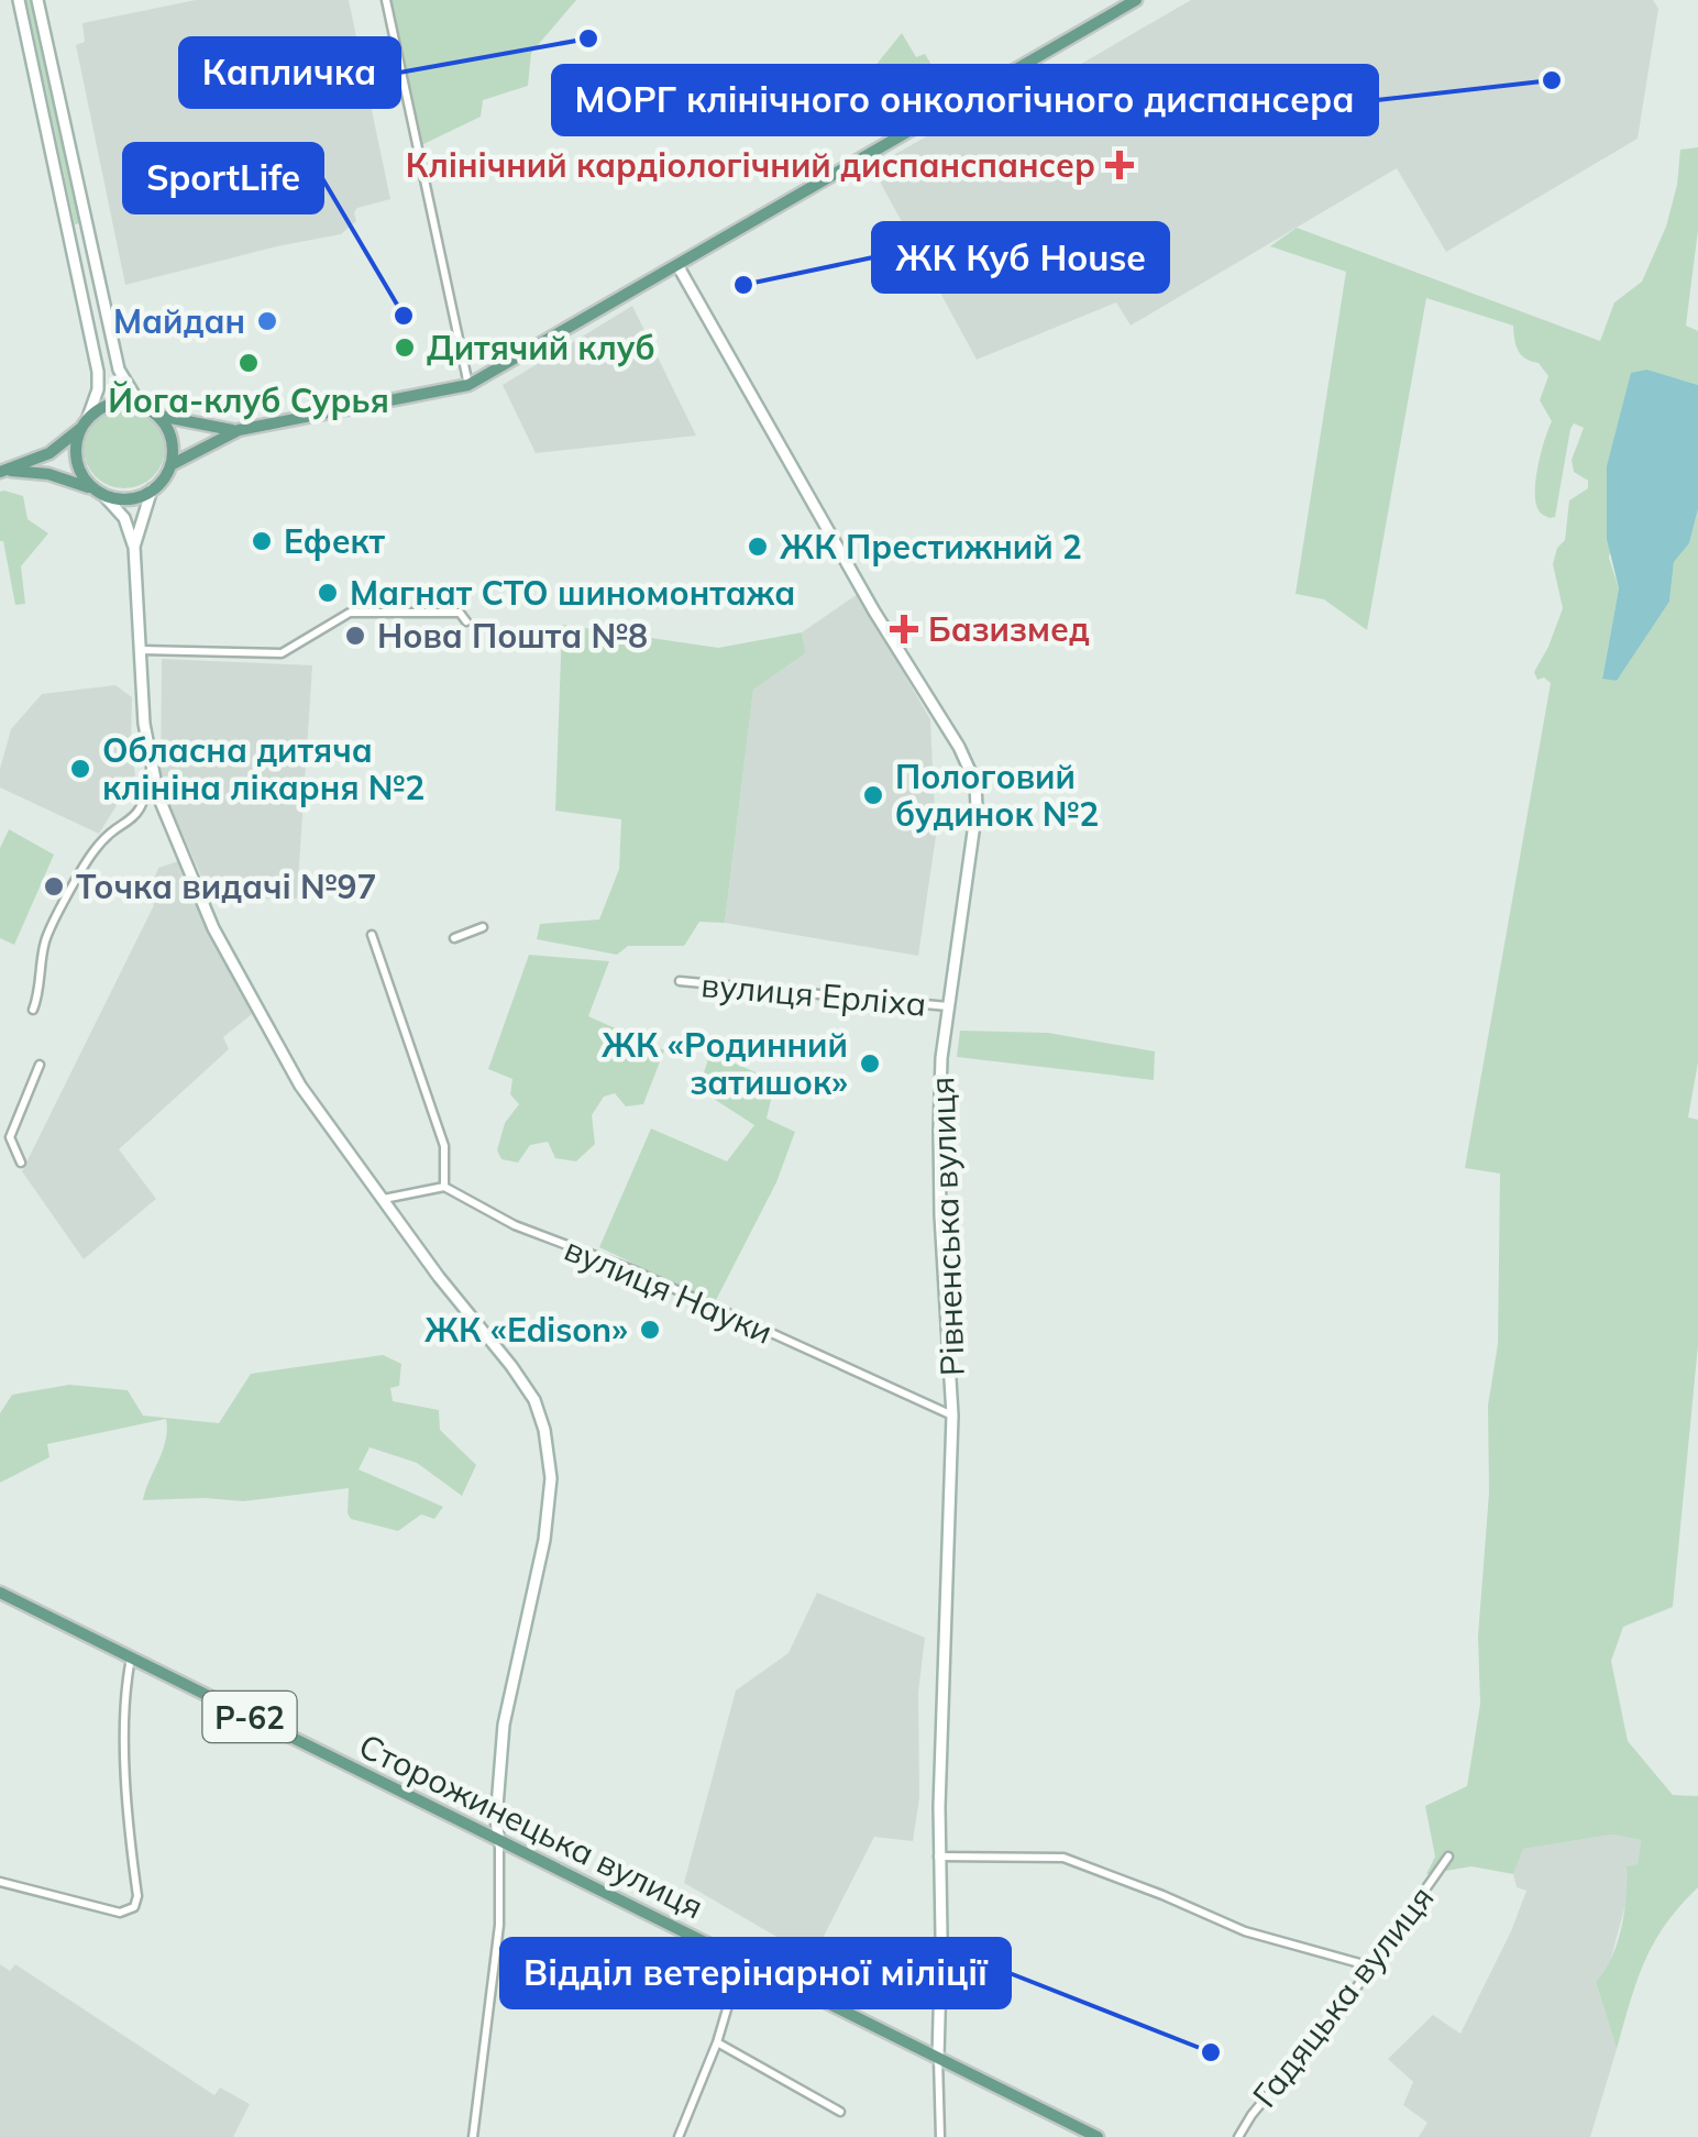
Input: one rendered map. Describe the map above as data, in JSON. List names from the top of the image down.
{
  "streets": {
    "main road": ["Р-62", "Сторожинецька вулиця"],
    "street": [
      "вулиця Ерліха",
      "Рівненська вулиця",
      "вулиця Науки",
      "Гадяцька вулиця"
    ]
  },
  "crossings": [
    ["вулиця Ерліха", "Рівненська вулиця"],
    ["Рівненська вулиця", "вулиця Науки"],
    ["Рівненська вулиця", "Сторожинецька вулиця"]
  ],
  "places": {
    "other": [
      "Капличка",
      "МОРГ клінічного онкологічного диспансера",
      "ЖК Куб House",
      "SportLife",
      "Майдан",
      "Дитячий клуб",
      "Йога-клуб Сурья",
      "Ефект",
      "ЖК Престижний 2",
      "Магнат СТО шиномонтажа",
      "Нова Пошта №8",
      "Обласна дитяча клініна лікарня №2",
      "Пологовий будинок №2",
      "Точка видачі №97",
      "ЖК «Родинний затишок»",
      "ЖК «Edison»",
      "Відділ ветерінарної міліції"
    ],
    "health": ["Клінічний кардіологічний диспанспансер", "Базизмед"]
  }
}
